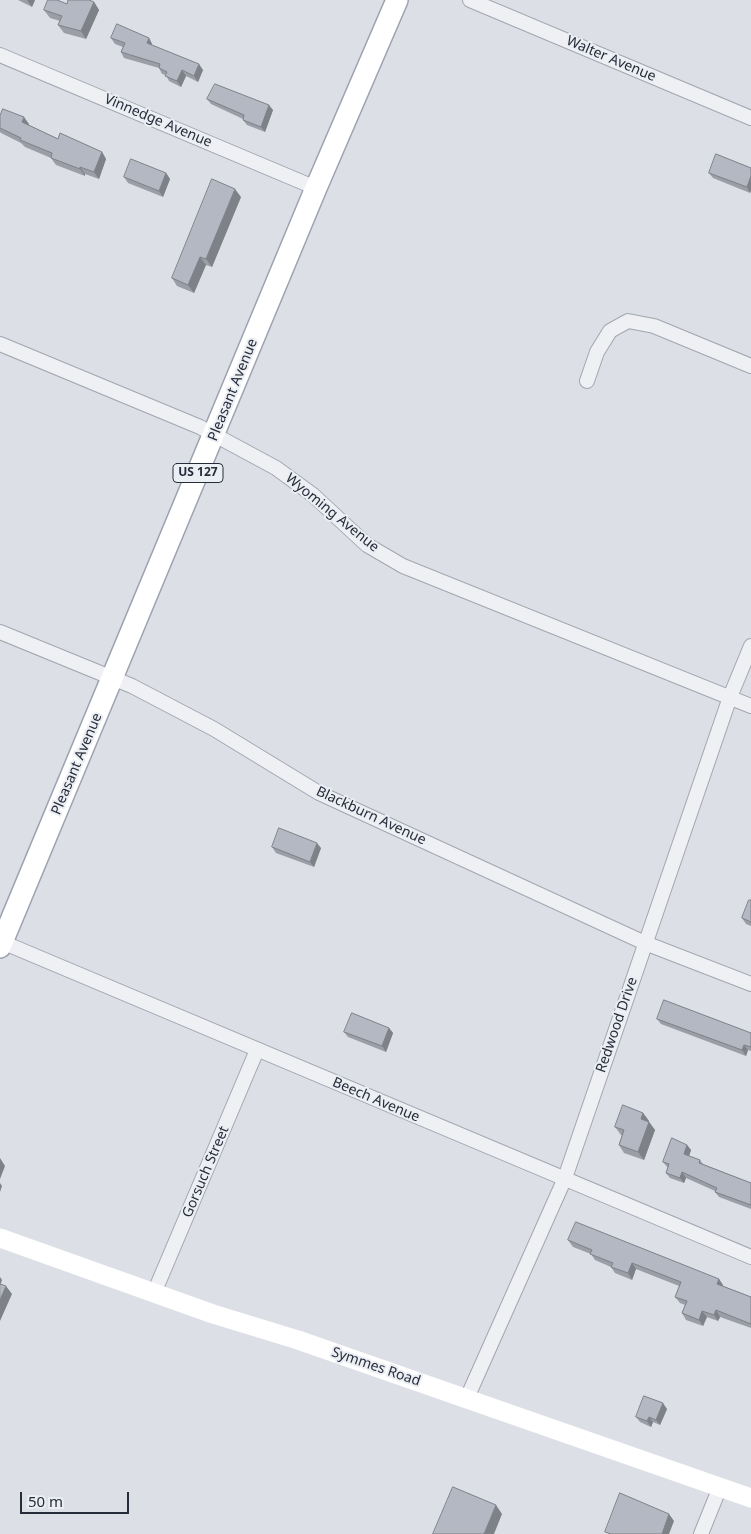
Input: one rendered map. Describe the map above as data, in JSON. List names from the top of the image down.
{
  "streets": {
    "main road": ["Pleasant Avenue", "US 127"],
    "street": [
      "Walter Avenue",
      "Vinnedge Avenue",
      "Wyoming Avenue",
      "Blackburn Avenue",
      "Redwood Drive",
      "Beech Avenue",
      "Gorsuch Street",
      "Symmes Road"
    ]
  },
  "crossings": [
    ["Vinnedge Avenue", "Pleasant Avenue"],
    ["Pleasant Avenue", "Wyoming Avenue"],
    ["Pleasant Avenue", "Blackburn Avenue"],
    ["Pleasant Avenue", "Beech Avenue"],
    ["Wyoming Avenue", "Redwood Drive"],
    ["Blackburn Avenue", "Redwood Drive"],
    ["Redwood Drive", "Beech Avenue"],
    ["Redwood Drive", "Symmes Road"],
    ["Beech Avenue", "Gorsuch Street"],
    ["Gorsuch Street", "Symmes Road"]
  ],
  "scale_bar": "50 m"
}
